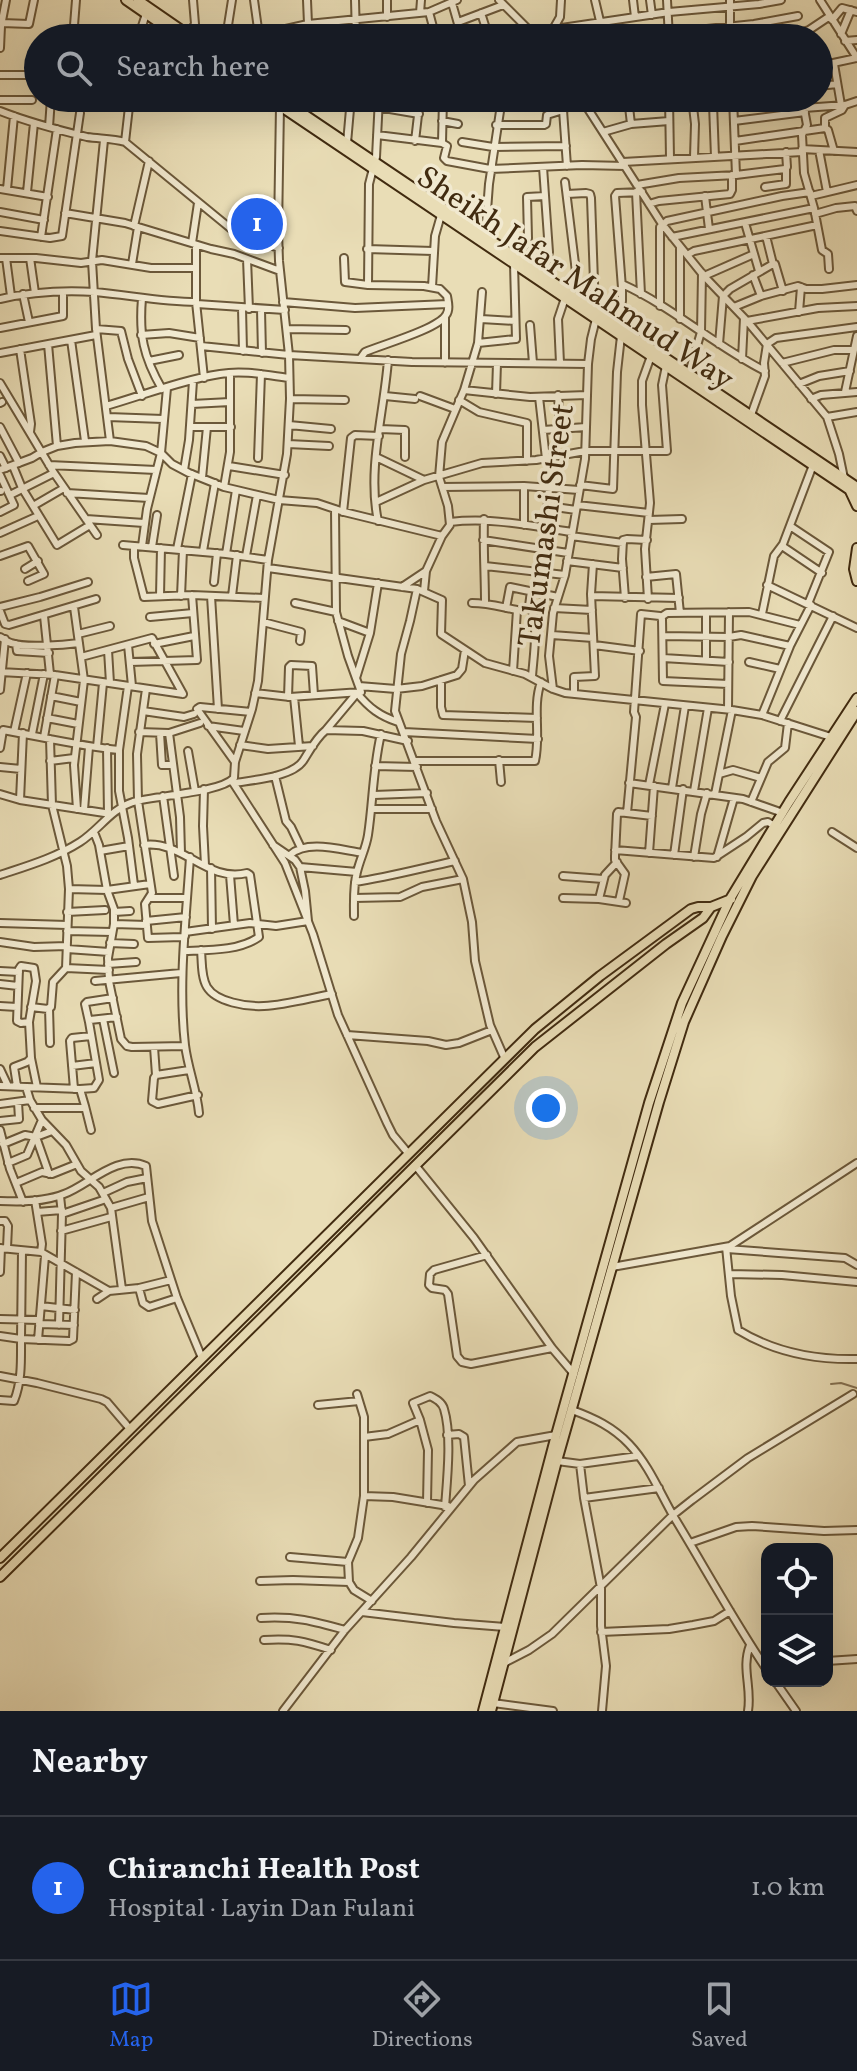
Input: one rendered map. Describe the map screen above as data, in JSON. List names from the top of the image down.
{
  "streets": {
    "main road": ["Sheikh Jafar Mahmud Way"],
    "street": ["Takumashi Street"]
  },
  "crossings": [
    ["Sheikh Jafar Mahmud Way", "Takumashi Street"]
  ],
  "page": {
    "search": "Search here",
    "pins": "1",
    "heading": "Nearby",
    "list": [
      {
        "mark": "1",
        "name": "Chiranchi Health Post",
        "note": "Hospital · Layin Dan Fulani",
        "value": "1.0 km"
      }
    ],
    "nav": ["Map", "Directions", "Saved"]
  }
}
